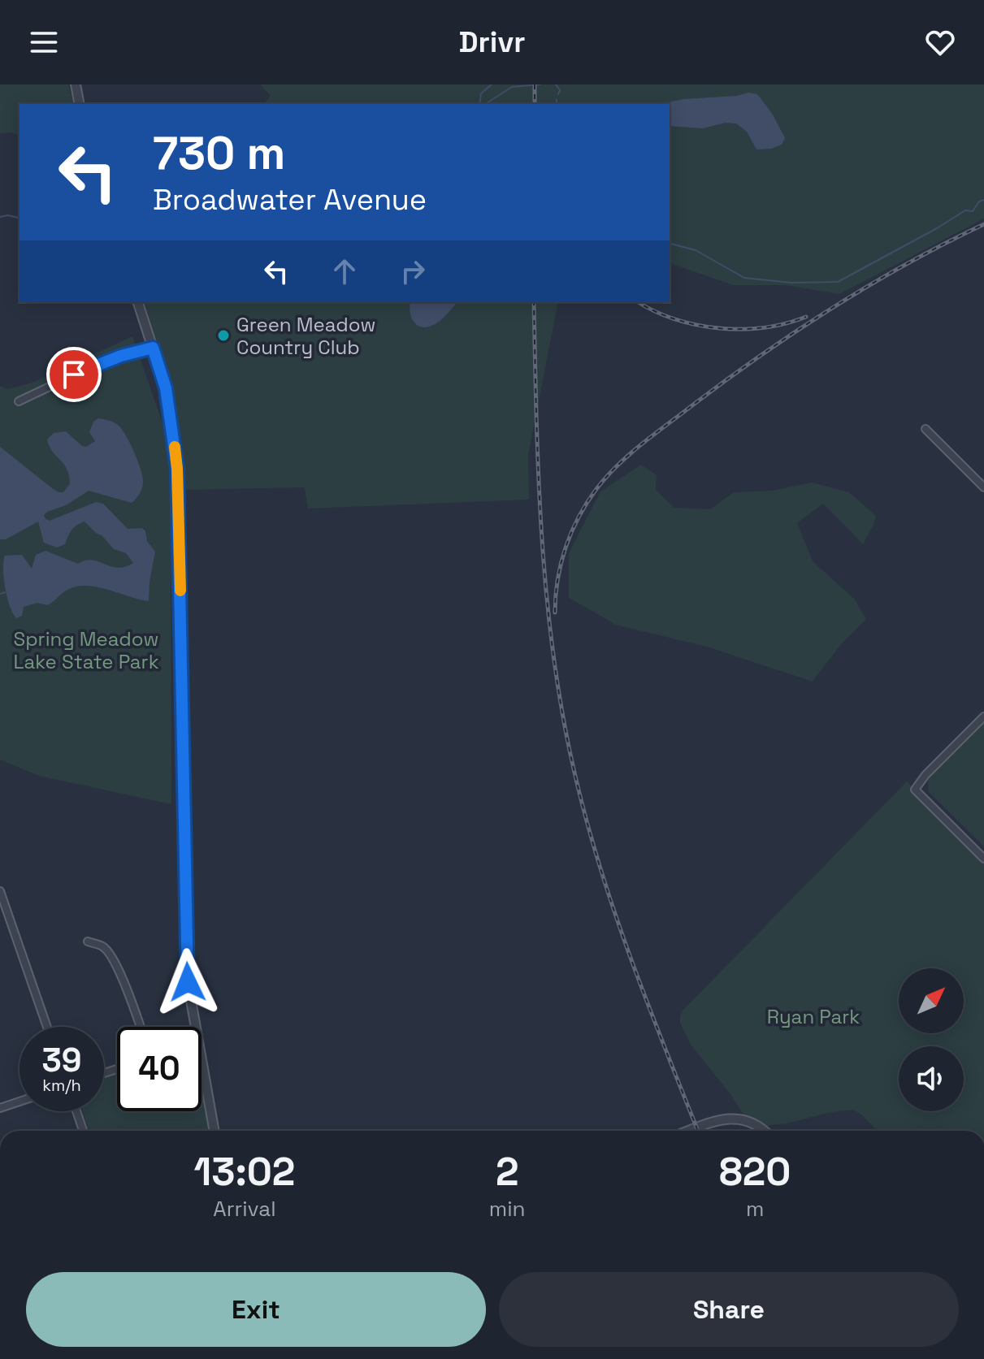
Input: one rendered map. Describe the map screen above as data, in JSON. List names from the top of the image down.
{
  "parks": ["Spring Meadow Lake State Park", "Ryan Park"],
  "places": ["Green Meadow Country Club"],
  "north": "top right",
  "page": {
    "header": "Drivr",
    "turn": ["730 m", "Broadwater Avenue"],
    "speed": "39 km/h",
    "limit": "40",
    "eta": [
      "13:02",
      "Arrival",
      "2",
      "min",
      "820",
      "m"
    ],
    "buttons": ["Exit", "Share"]
  }
}
